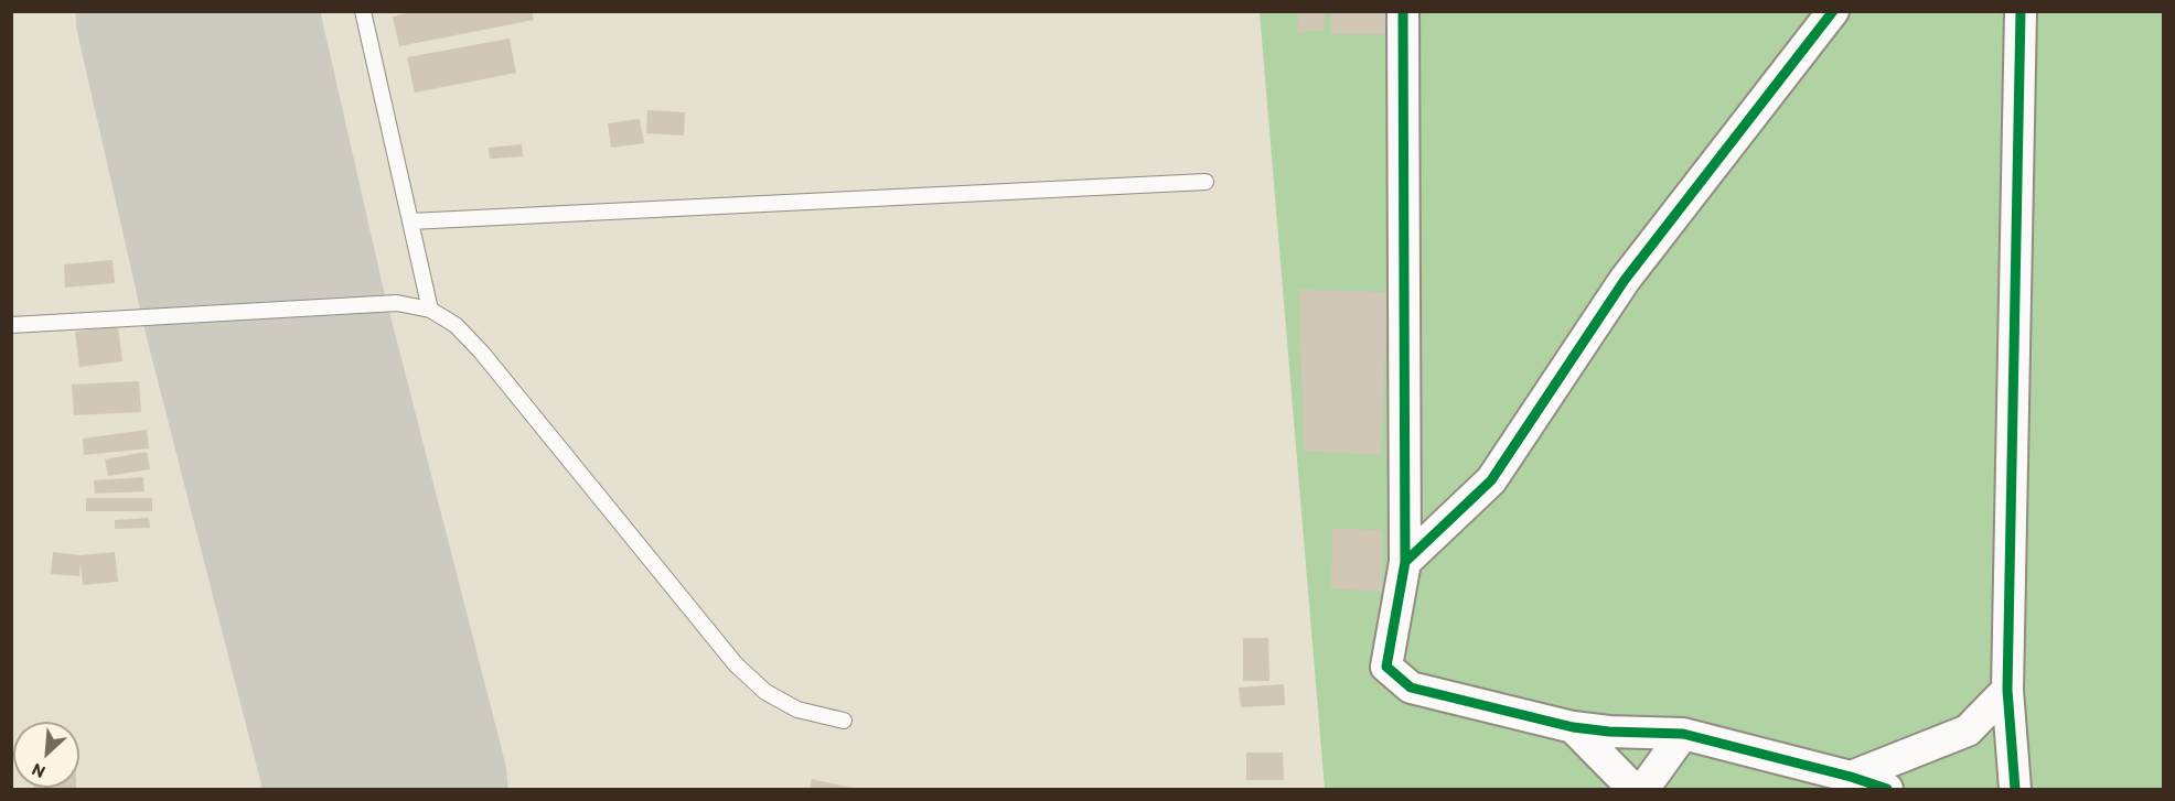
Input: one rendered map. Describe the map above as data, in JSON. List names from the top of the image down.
{
  "north": "bottom left"
}
